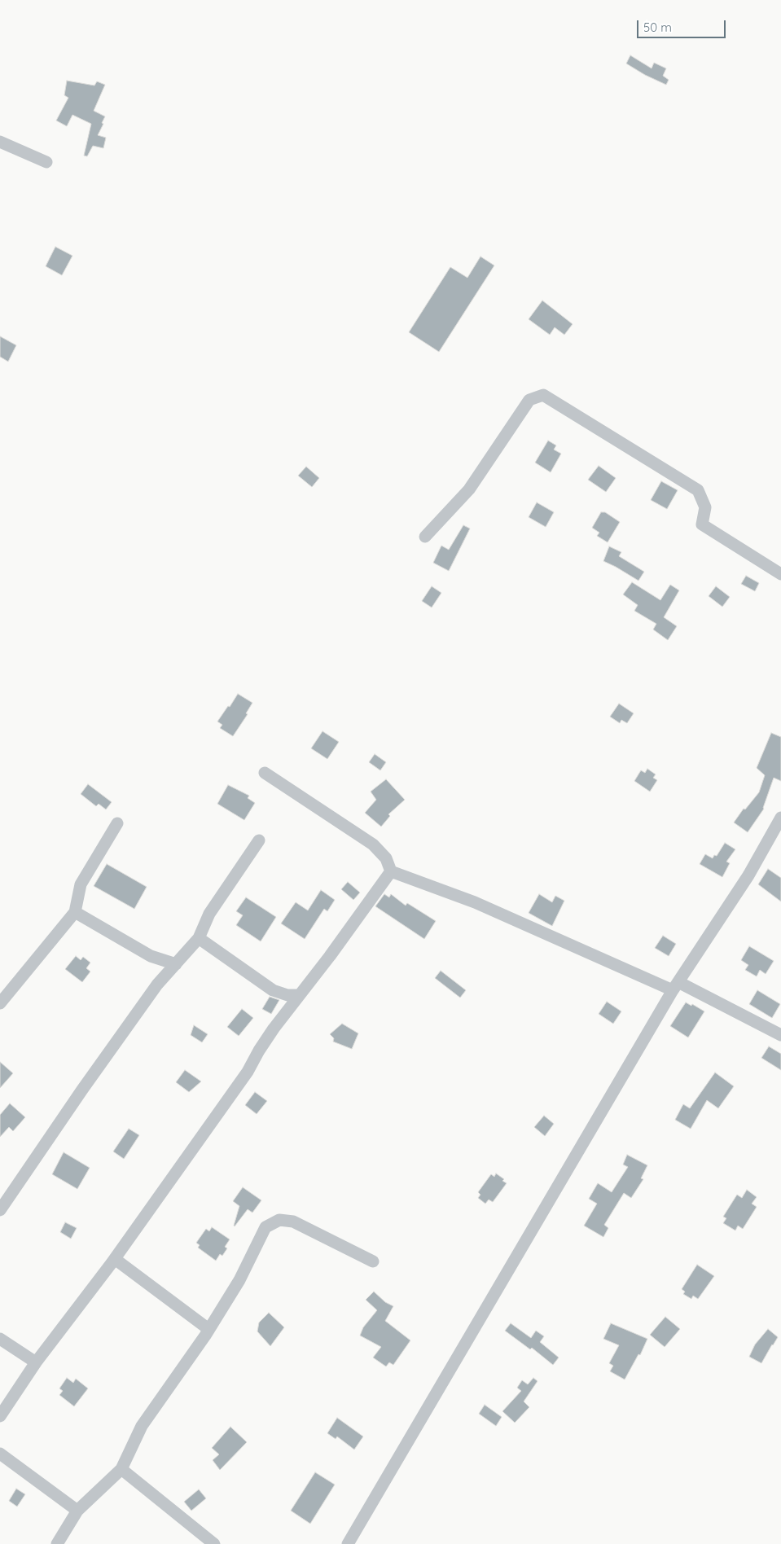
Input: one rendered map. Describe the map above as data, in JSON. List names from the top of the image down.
{
  "scale_bar": "50 m"
}
